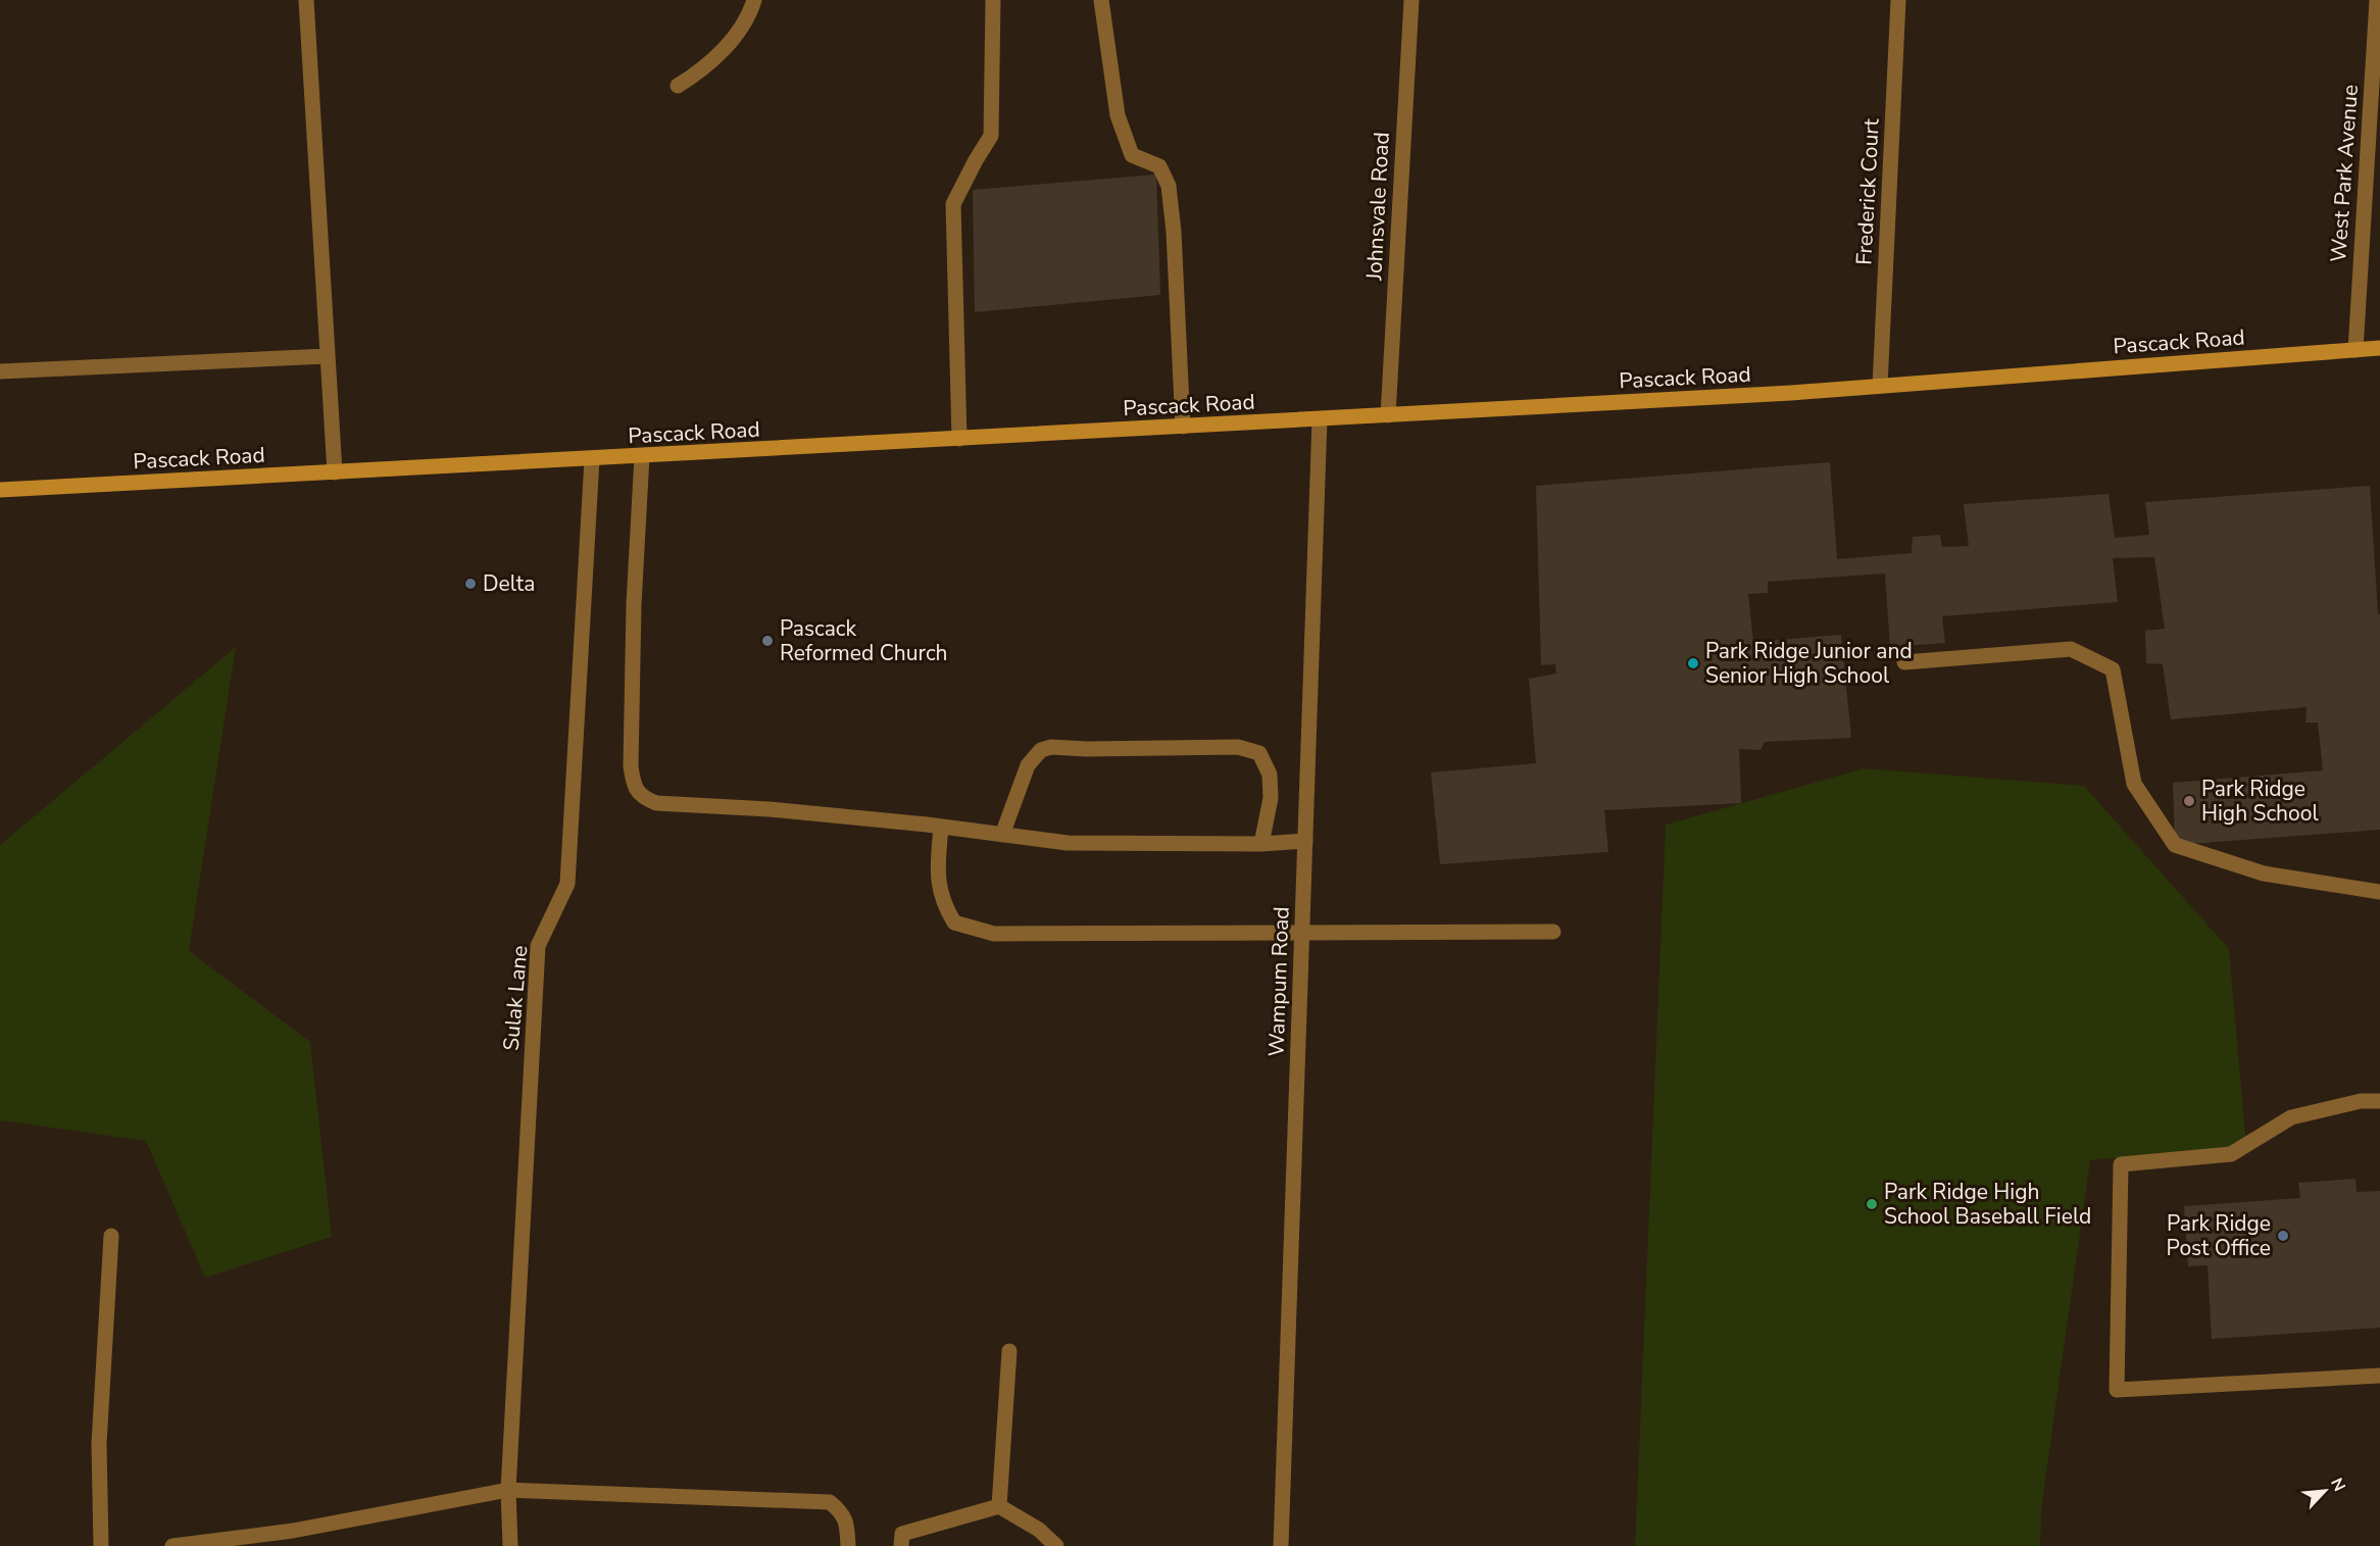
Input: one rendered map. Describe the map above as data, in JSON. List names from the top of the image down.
{
  "streets": {
    "street": [
      "West Park Avenue",
      "Frederick Court",
      "Johnsvale Road",
      "Pascack Road",
      "Wampum Road",
      "Sulak Lane"
    ]
  },
  "crossings": [
    ["West Park Avenue", "Pascack Road"],
    ["Frederick Court", "Pascack Road"],
    ["Johnsvale Road", "Pascack Road"],
    ["Pascack Road", "Wampum Road"],
    ["Pascack Road", "Sulak Lane"]
  ],
  "places": [
    "Delta",
    "Pascack Reformed Church",
    "Park Ridge Junior and Senior High School",
    "Park Ridge High School",
    "Park Ridge High School Baseball Field",
    "Park Ridge Post Office"
  ],
  "north": "top right"
}
